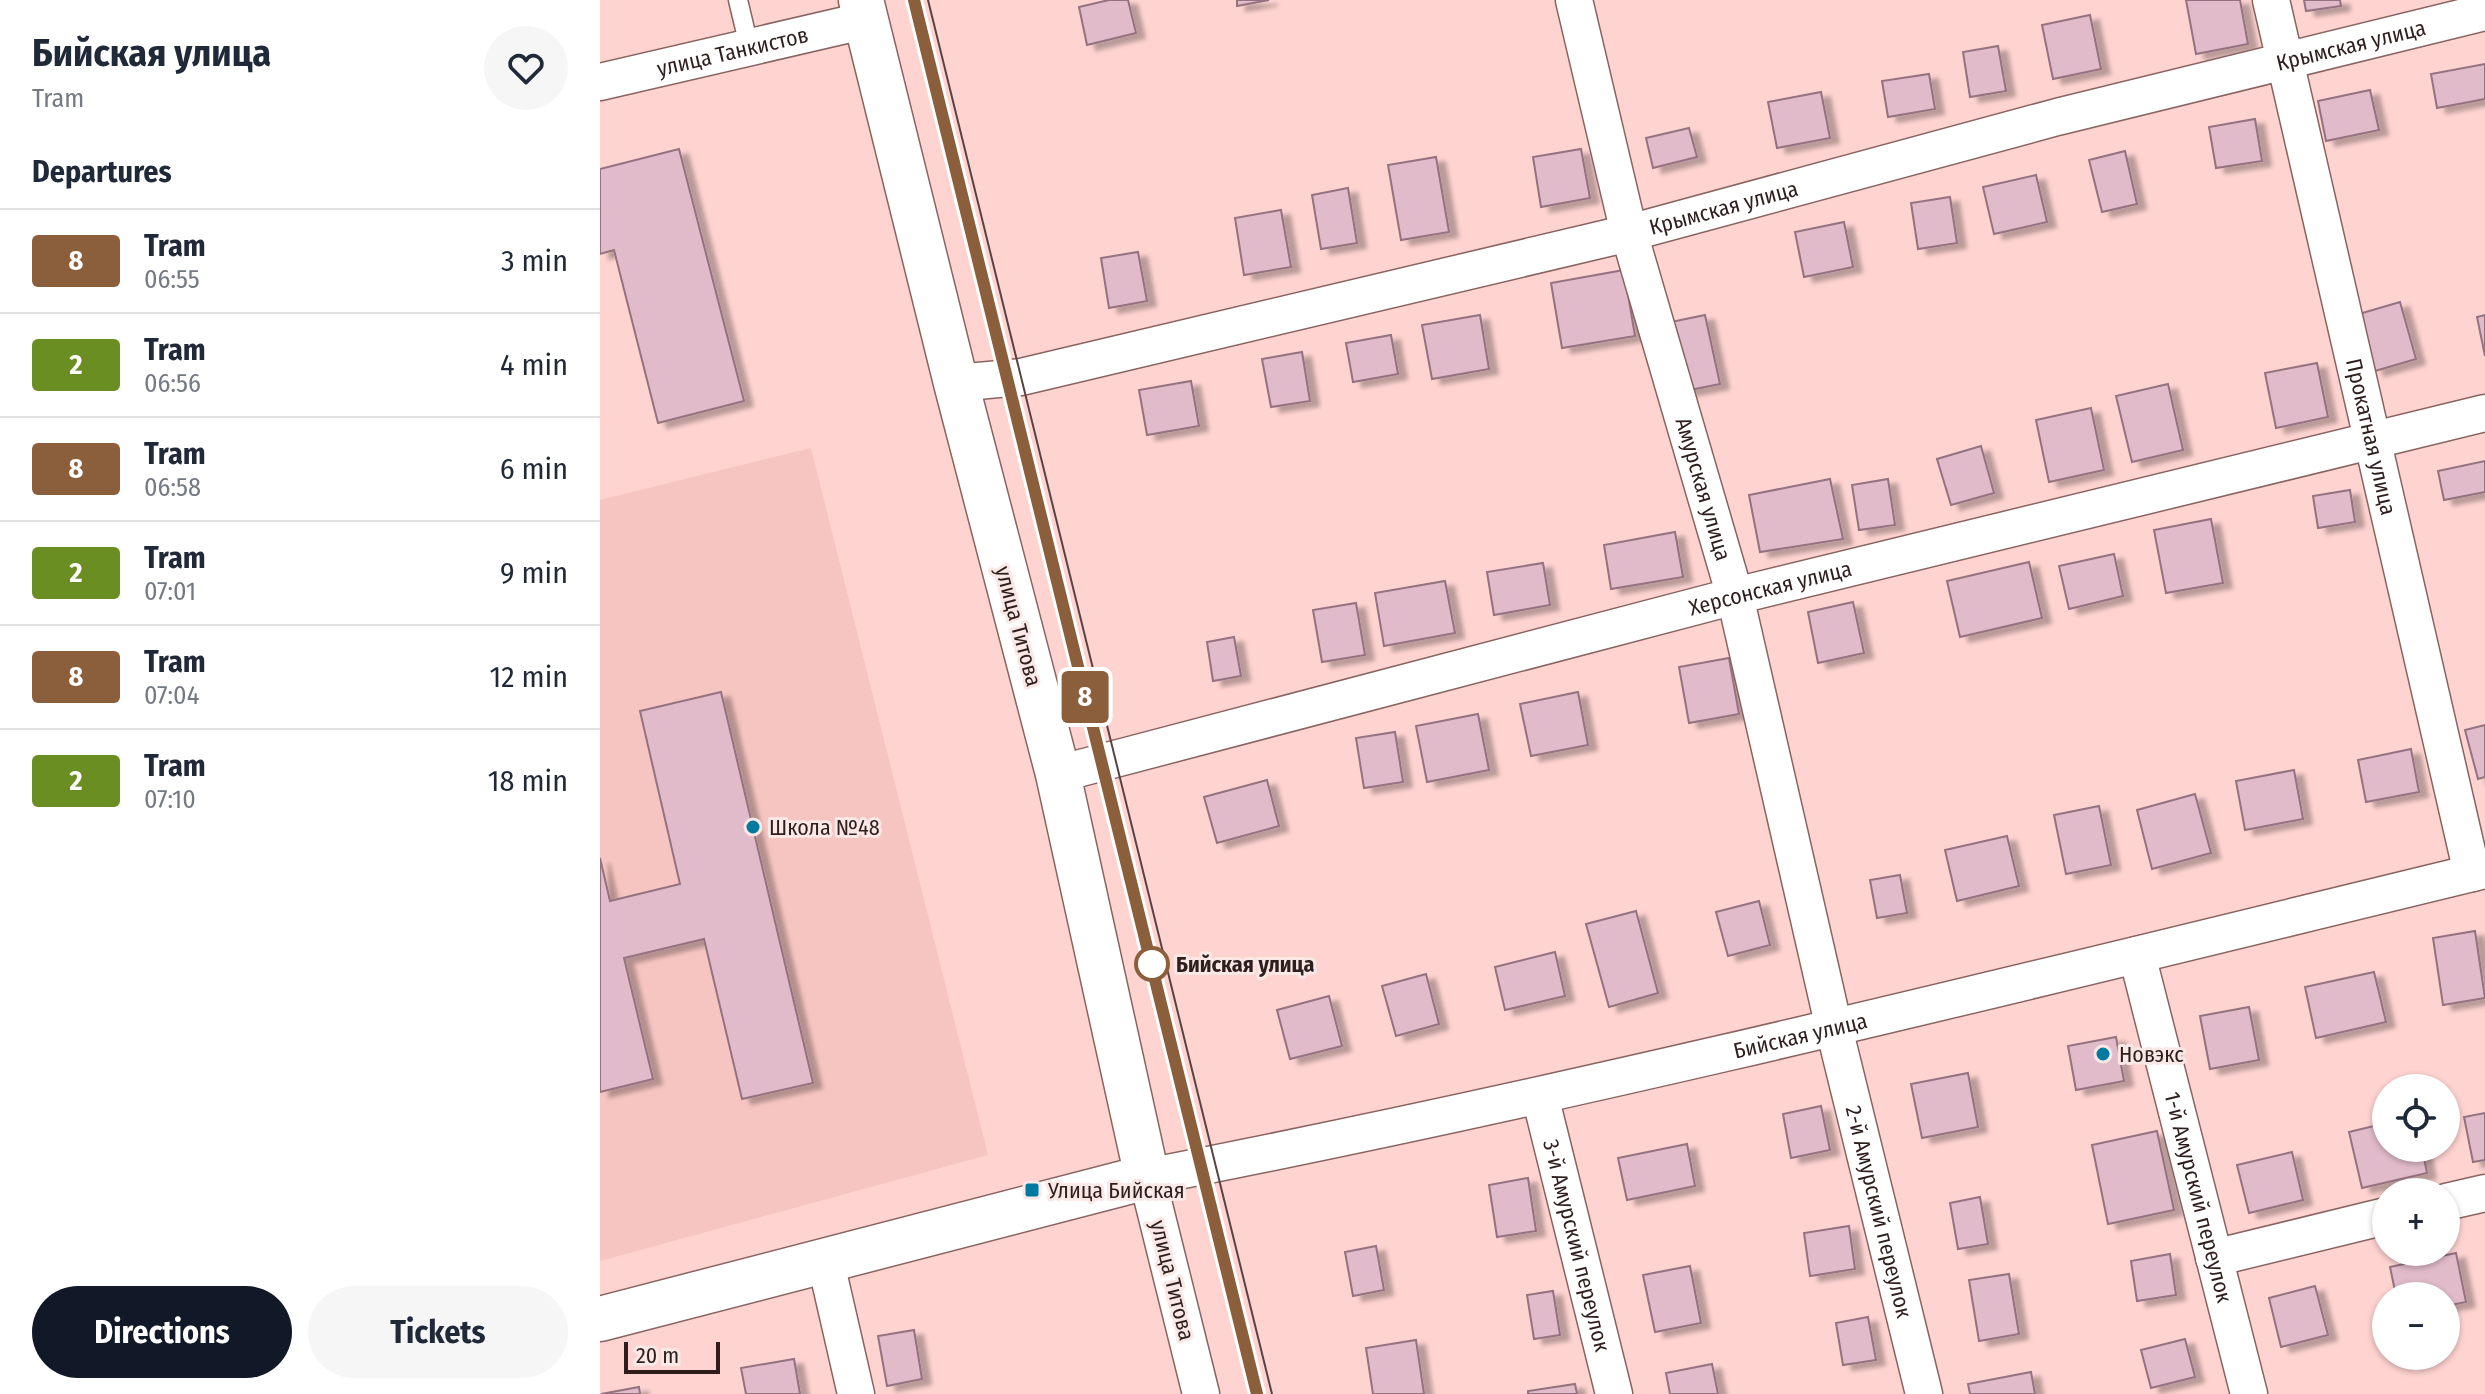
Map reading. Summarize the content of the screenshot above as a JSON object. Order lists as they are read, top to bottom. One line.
{"streets":{"street":["Крымская улица","улица Танкистов","Прокатная улица","Амурская улица","Херсонская улица","улица Титова","Бийская улица","1-й Амурский переулок","2-й Амурский переулок","3-й Амурский переулок"]},"crossings":[["Крымская улица","Прокатная улица"],["Крымская улица","Амурская улица"],["Крымская улица","улица Титова"],["улица Танкистов","улица Титова"],["Прокатная улица","Херсонская улица"],["Прокатная улица","Бийская улица"],["Амурская улица","Херсонская улица"],["Амурская улица","Бийская улица"],["Амурская улица","2-й Амурский переулок"],["Херсонская улица","улица Титова"],["улица Титова","Бийская улица"],["Бийская улица","1-й Амурский переулок"],["Бийская улица","2-й Амурский переулок"],["Бийская улица","3-й Амурский переулок"]],"places":{"other":["Школа №48","Бийская улица","Новэкс"],"transit":["Улица Бийская"]},"lines":["tram line 8"],"scale_bar":"20 m","page":{"heading":[["Бийская улица","Tram"],"Departures"],"on_map":"8","list":[{"mark":"8","name":"Tram","note":"06:55","value":"3 min"},{"mark":"2","name":"Tram","note":"06:56","value":"4 min"},{"mark":"8","name":"Tram","note":"06:58","value":"6 min"},{"mark":"2","name":"Tram","note":"07:01","value":"9 min"},{"mark":"8","name":"Tram","note":"07:04","value":"12 min"},{"mark":"2","name":"Tram","note":"07:10","value":"18 min"}],"map_buttons":["+","−"],"buttons":["Directions","Tickets"],"scale":"20 m"}}
